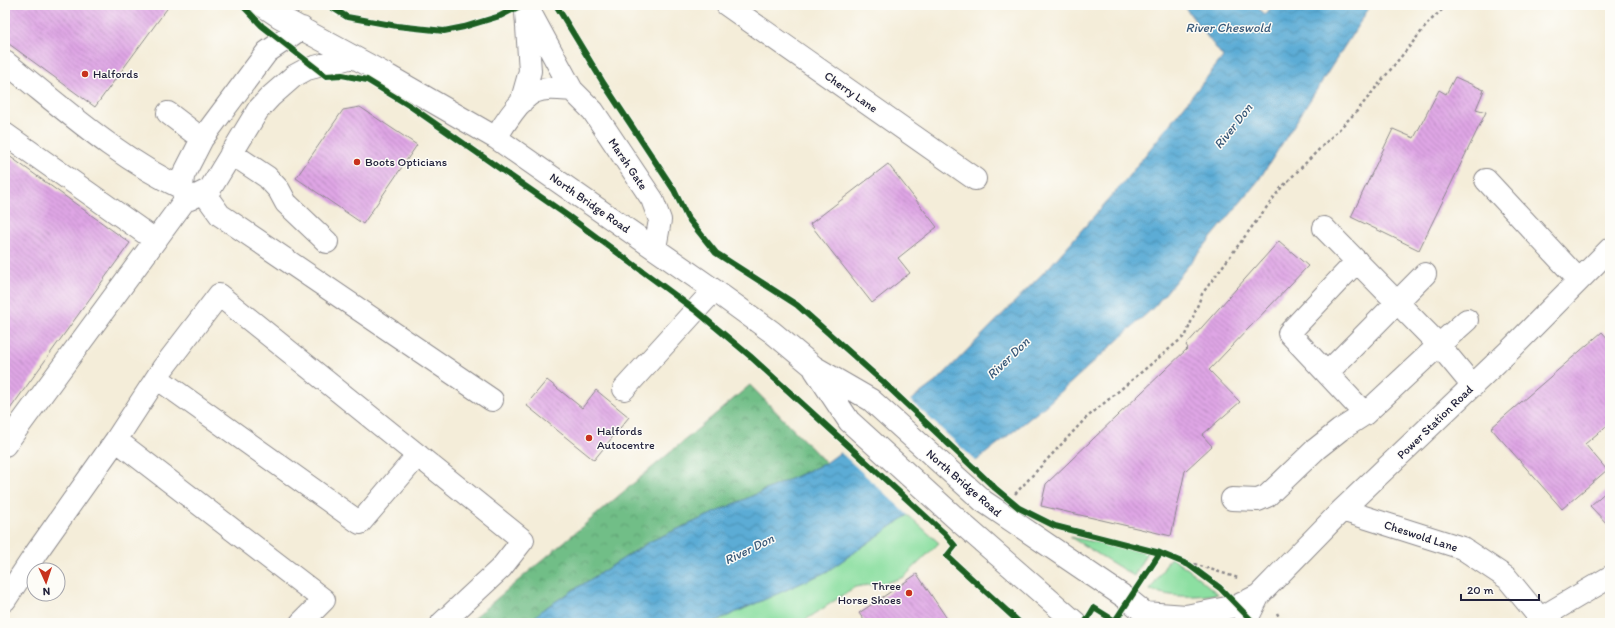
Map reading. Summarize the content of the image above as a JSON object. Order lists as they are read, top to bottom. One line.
{"streets":{"street":["Cherry Lane","Marsh Gate","North Bridge Road","Power Station Road","Cheswold Lane"]},"crossings":[["Marsh Gate","North Bridge Road"],["North Bridge Road","Power Station Road"],["Power Station Road","Cheswold Lane"]],"water":["River Cheswold","River Don"],"places":["Halfords","Boots Opticians","Halfords Autocentre","Three Horse Shoes"],"scale_bar":"20 m","north":"bottom"}
